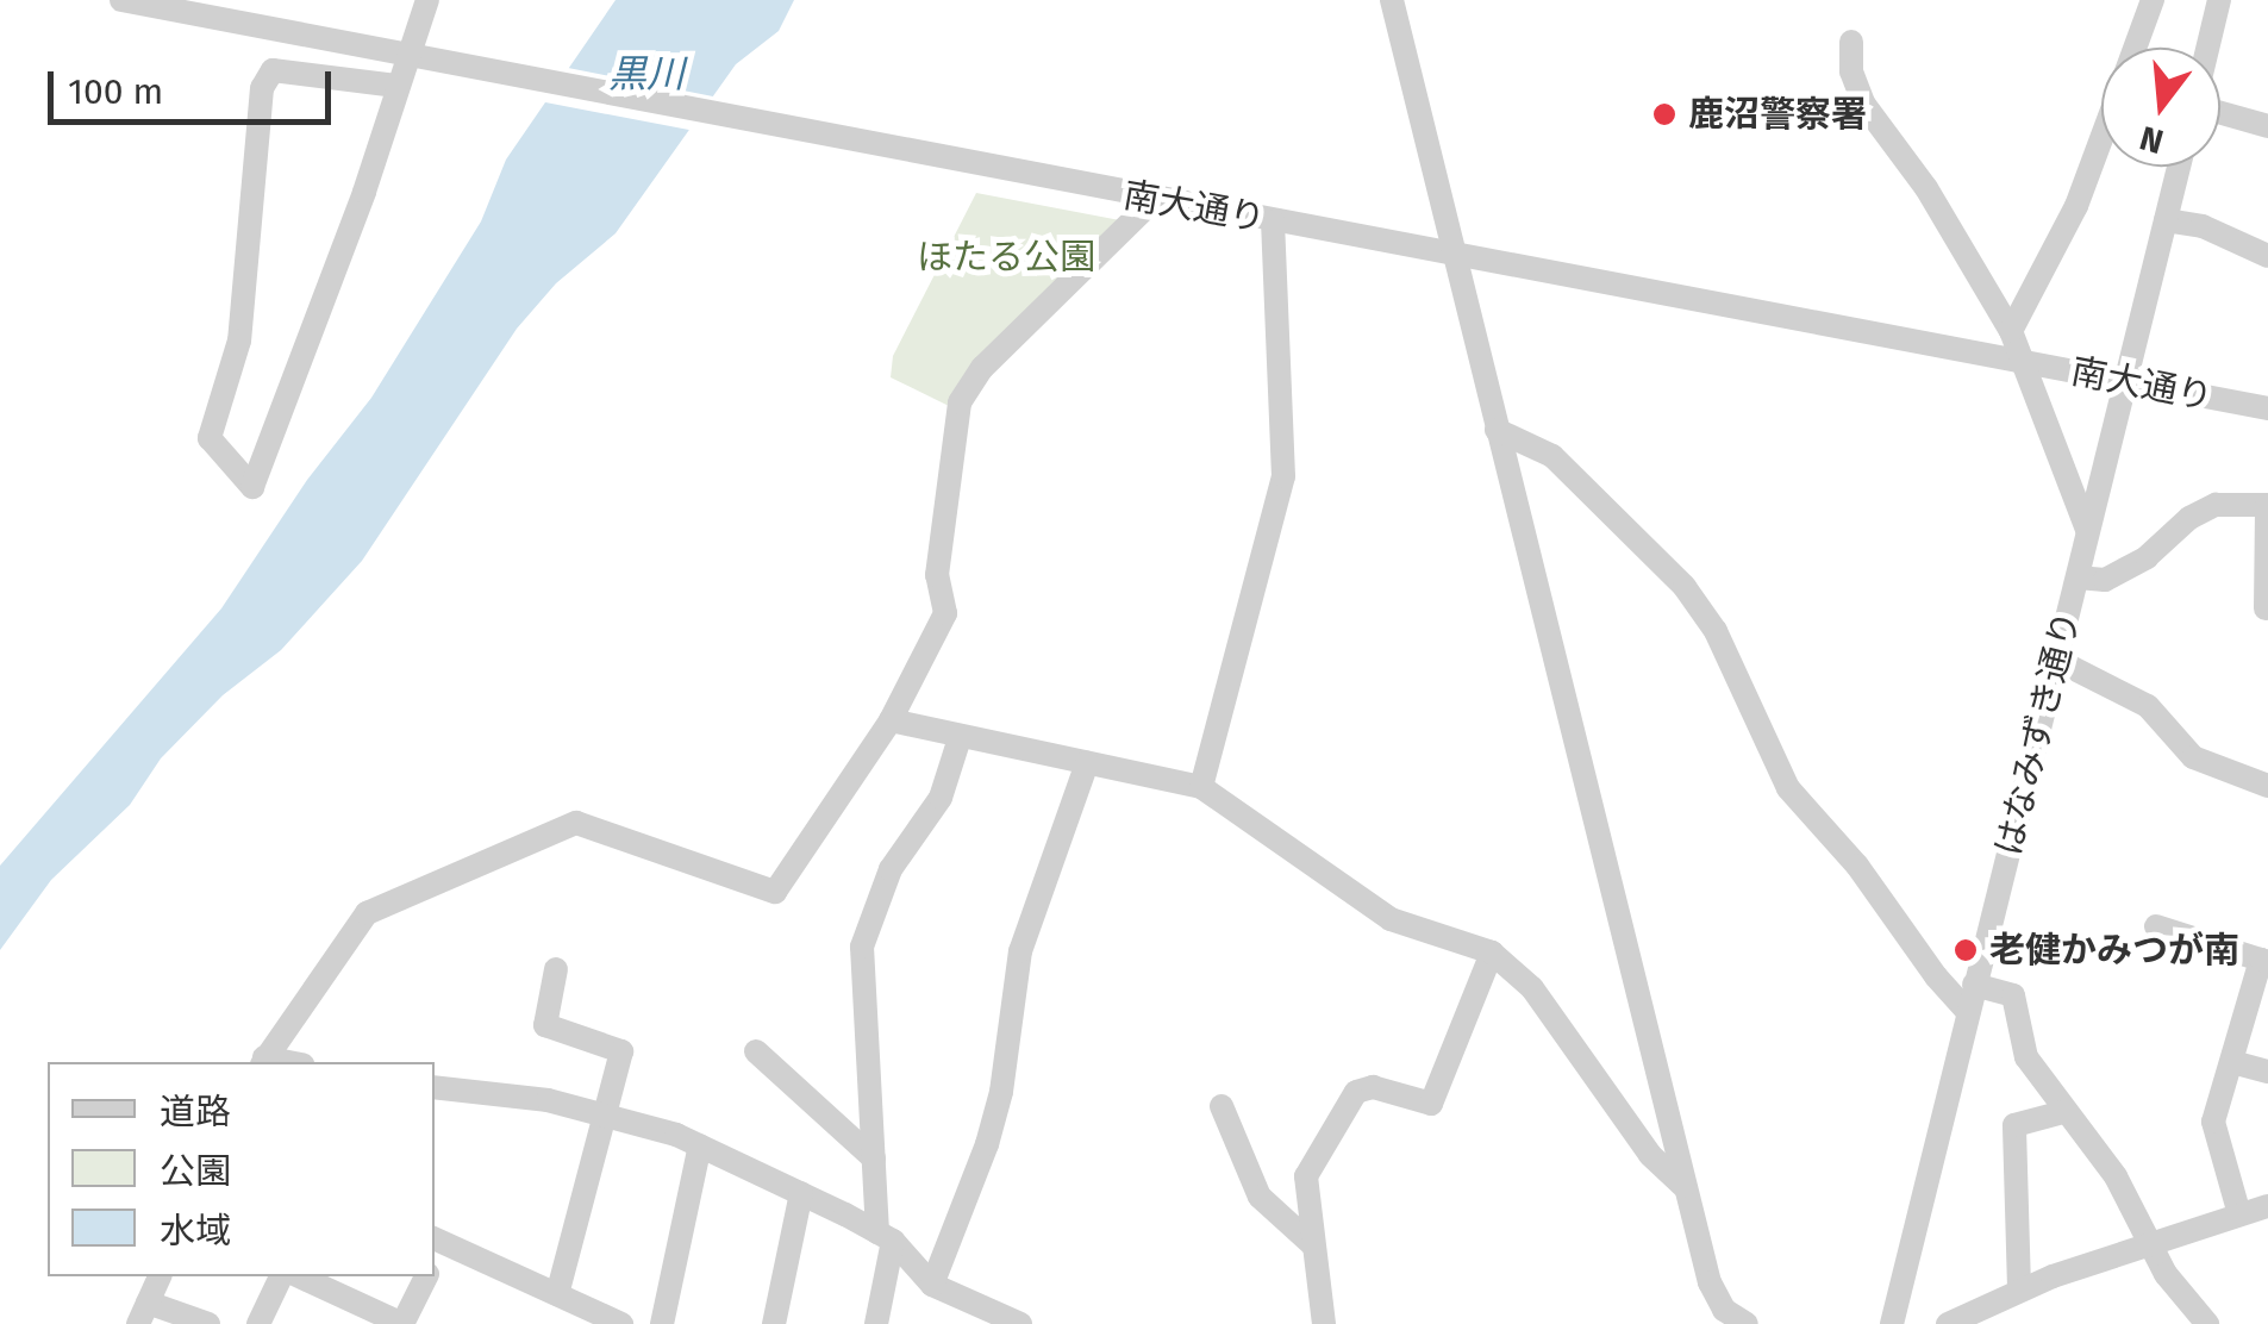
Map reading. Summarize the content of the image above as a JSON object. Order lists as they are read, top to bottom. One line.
{"streets":{"street":["南大通り","はなみずき通り"]},"crossings":[["南大通り","はなみずき通り"]],"water":["黒川"],"parks":["ほたる公園"],"places":["鹿沼警察署","老健かみつが南"],"legend":["道路","公園","水域"],"scale_bar":"100 m","north":"bottom"}
